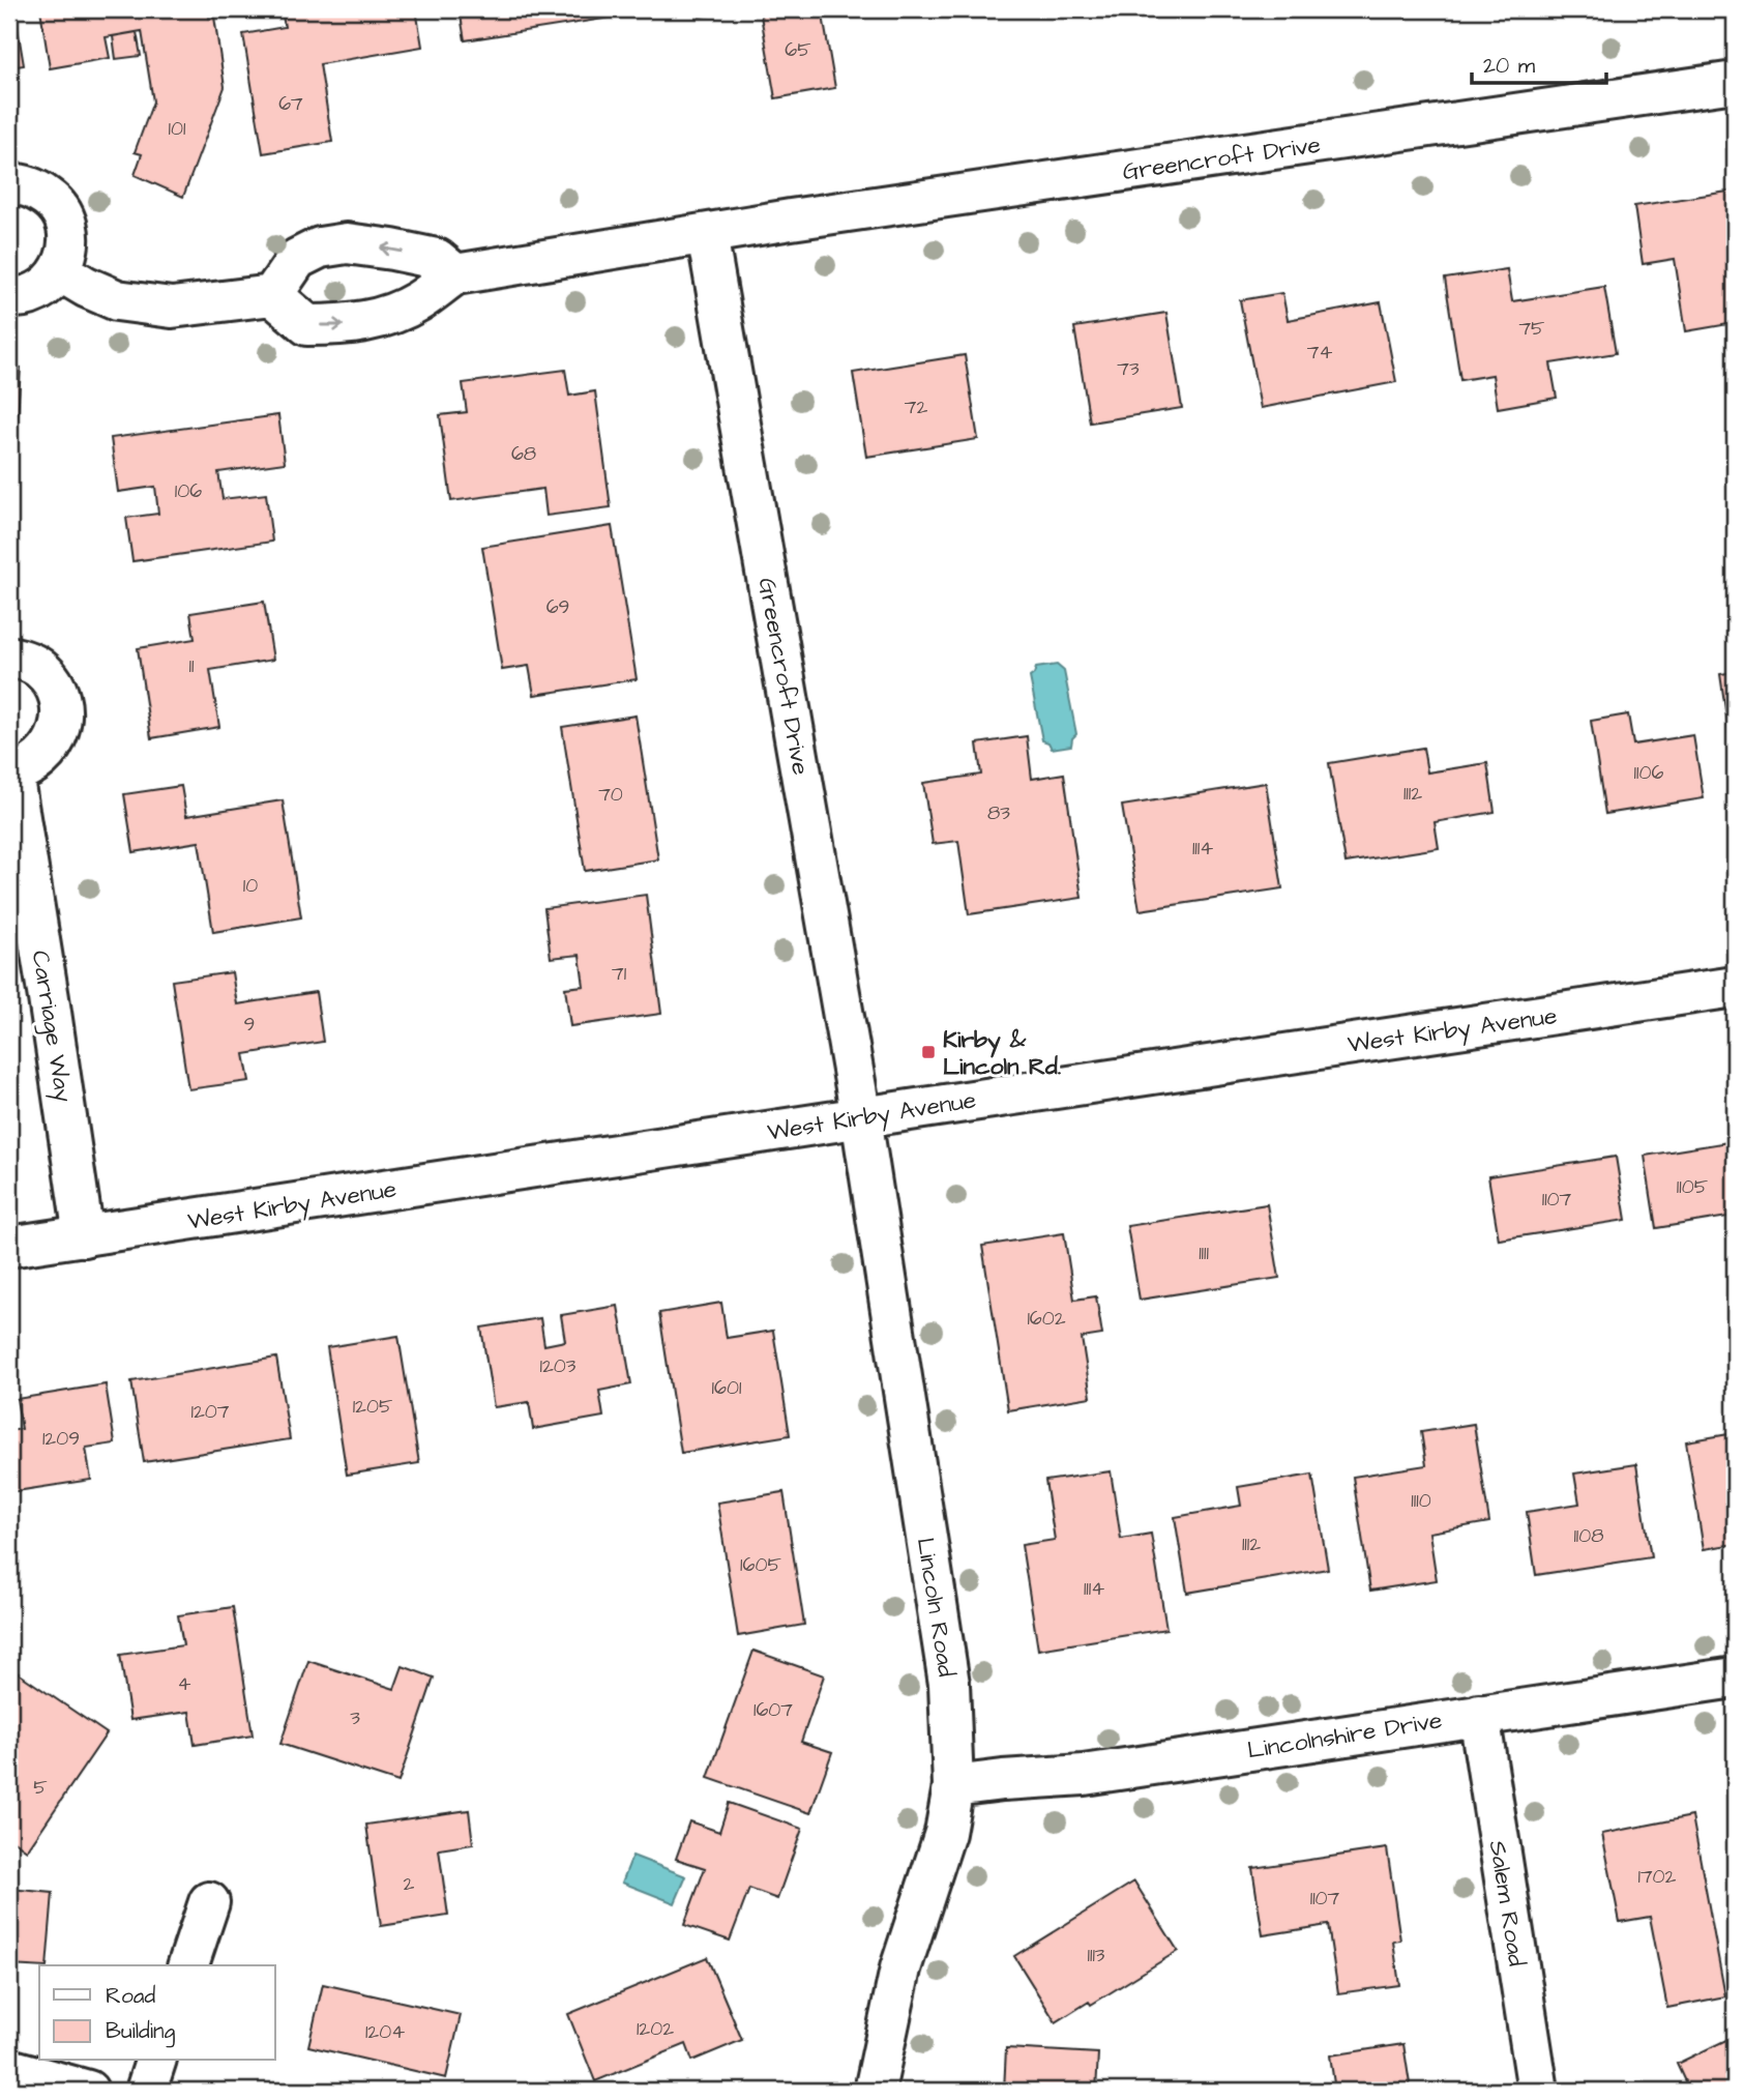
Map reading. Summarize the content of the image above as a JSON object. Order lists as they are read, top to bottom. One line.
{"streets":{"street":["Greencroft Drive","Carriage Way","West Kirby Avenue","Lincoln Road","Lincolnshire Drive","Salem Road"]},"crossings":[["Greencroft Drive","West Kirby Avenue"],["Greencroft Drive","Lincoln Road"],["Carriage Way","West Kirby Avenue"],["West Kirby Avenue","Lincoln Road"],["Lincoln Road","Lincolnshire Drive"],["Lincolnshire Drive","Salem Road"]],"places":{"transit":["Kirby & Lincoln Rd."]},"house_numbers":["65","67","101","75","74","73","72","68","106","69","11","1106","1112","70","83","1114","10","71","9","1105","1107","1111","1602","1203","1601","1205","1207","1209","1110","1108","1112","1605","1114","4","1607","3","5","1702","2","1107","1113","1202","1204"],"legend":["Road","Building"],"scale_bar":"20 m"}
